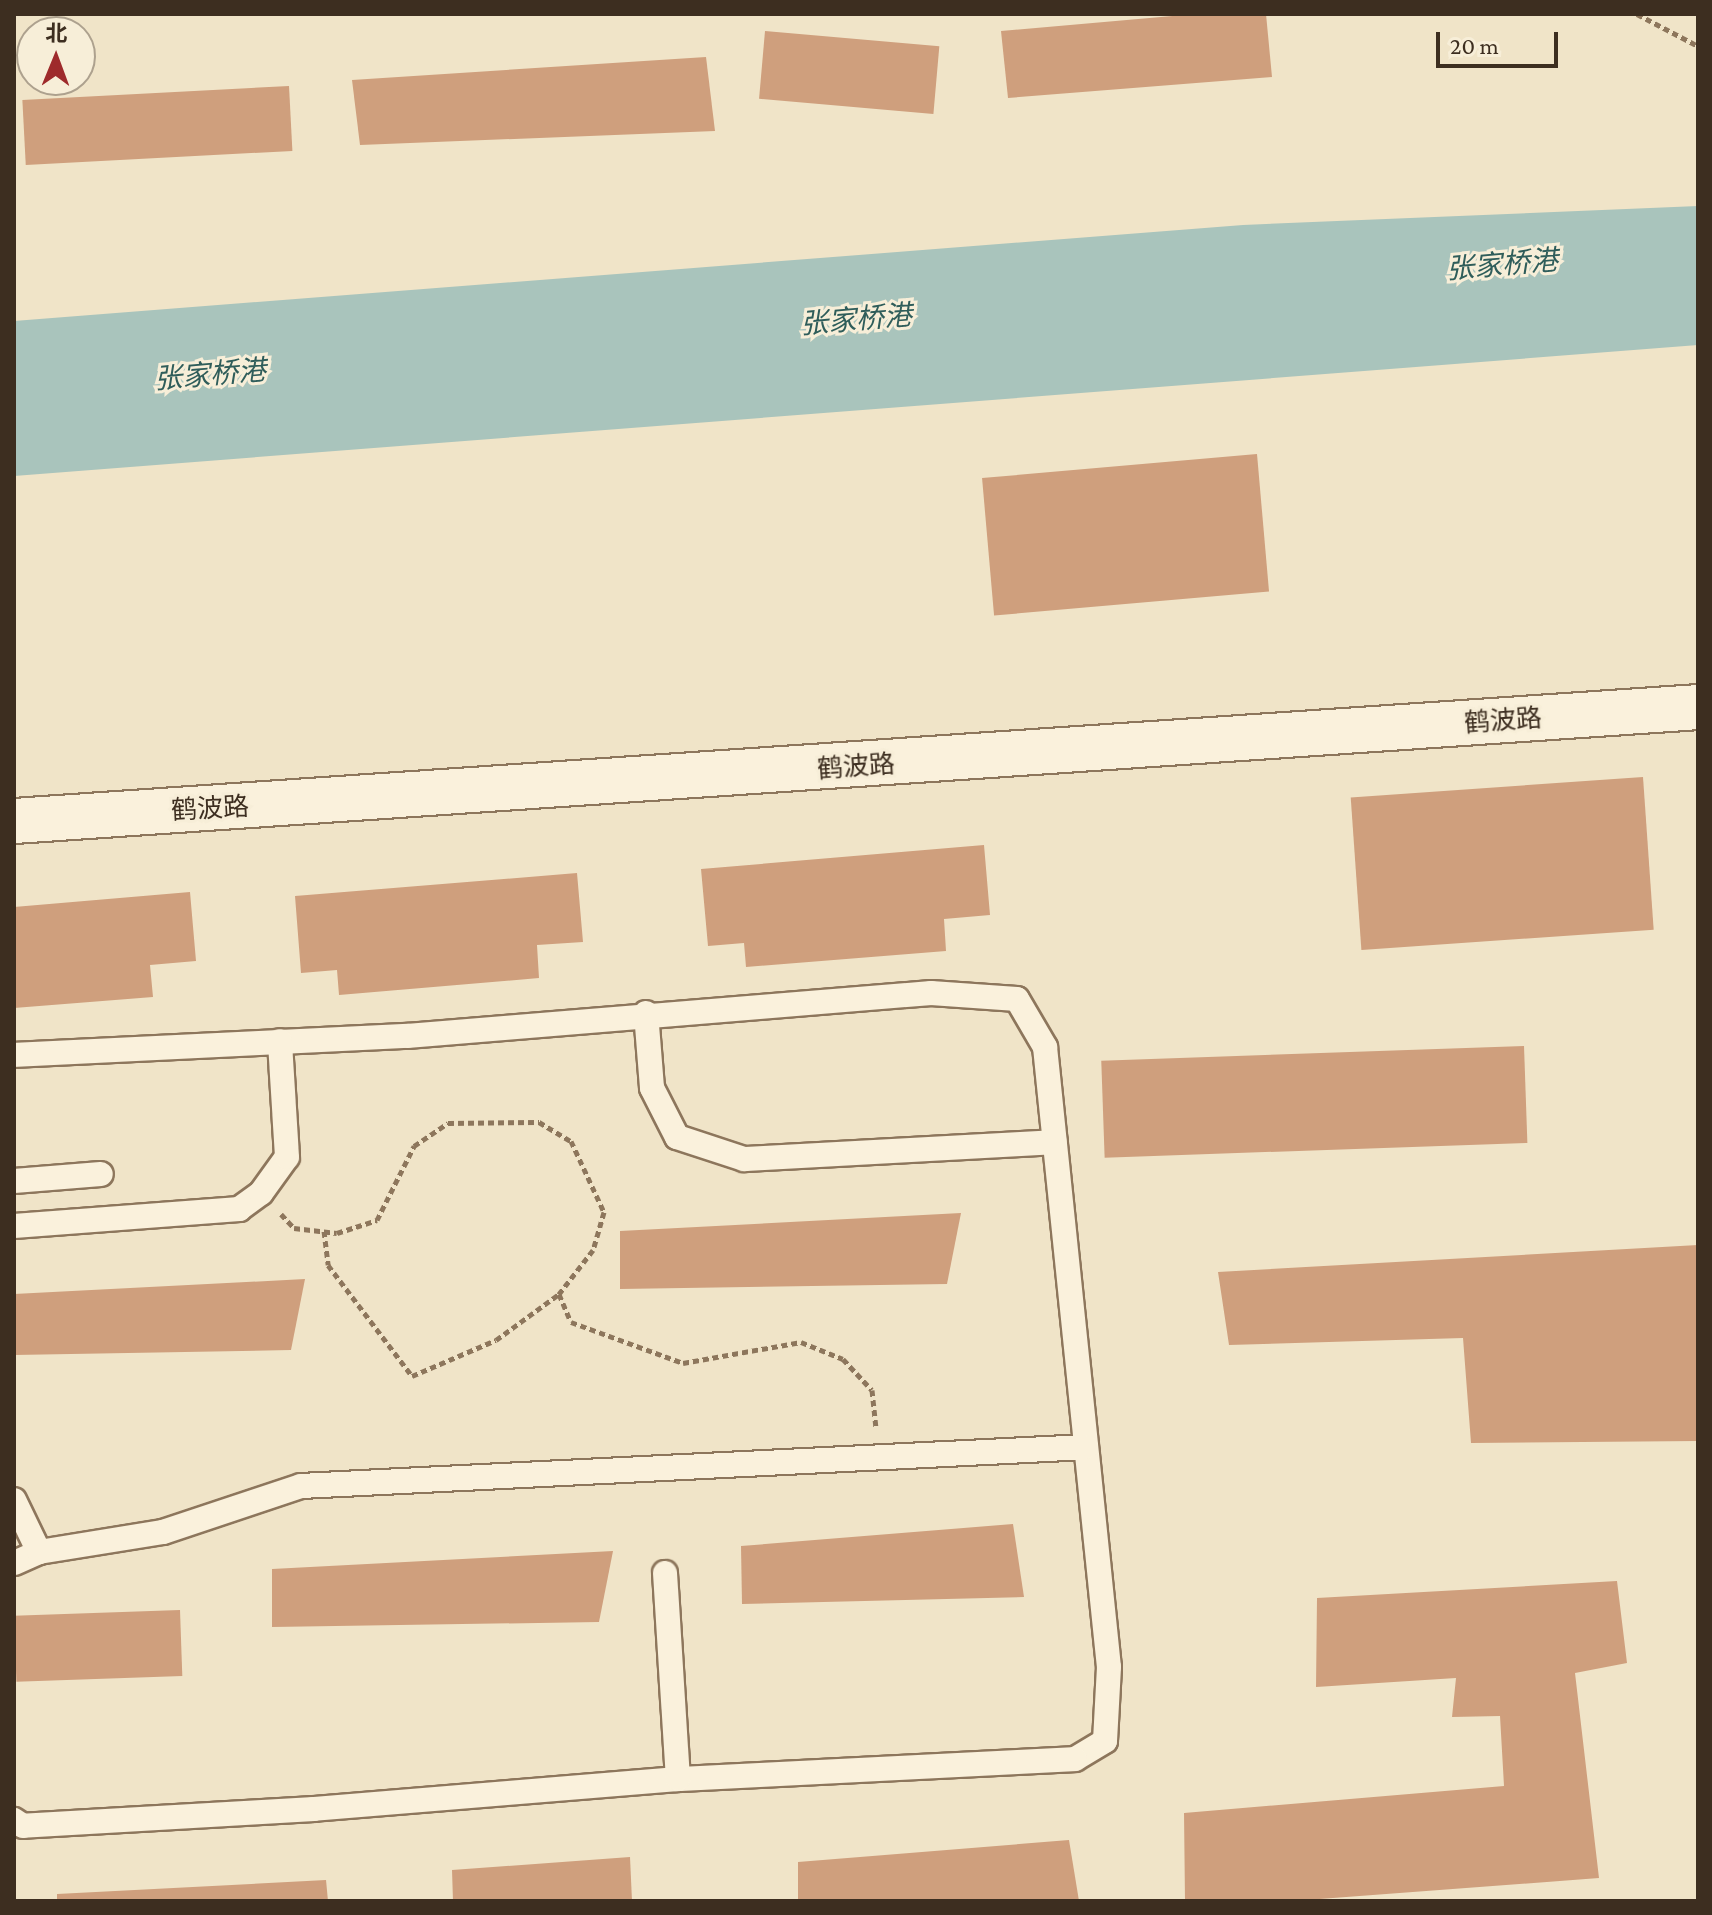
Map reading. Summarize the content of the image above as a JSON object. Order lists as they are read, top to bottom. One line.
{"streets":{"street":["鹤波路"]},"water":["张家桥港"],"scale_bar":"20 m","north":"top"}
